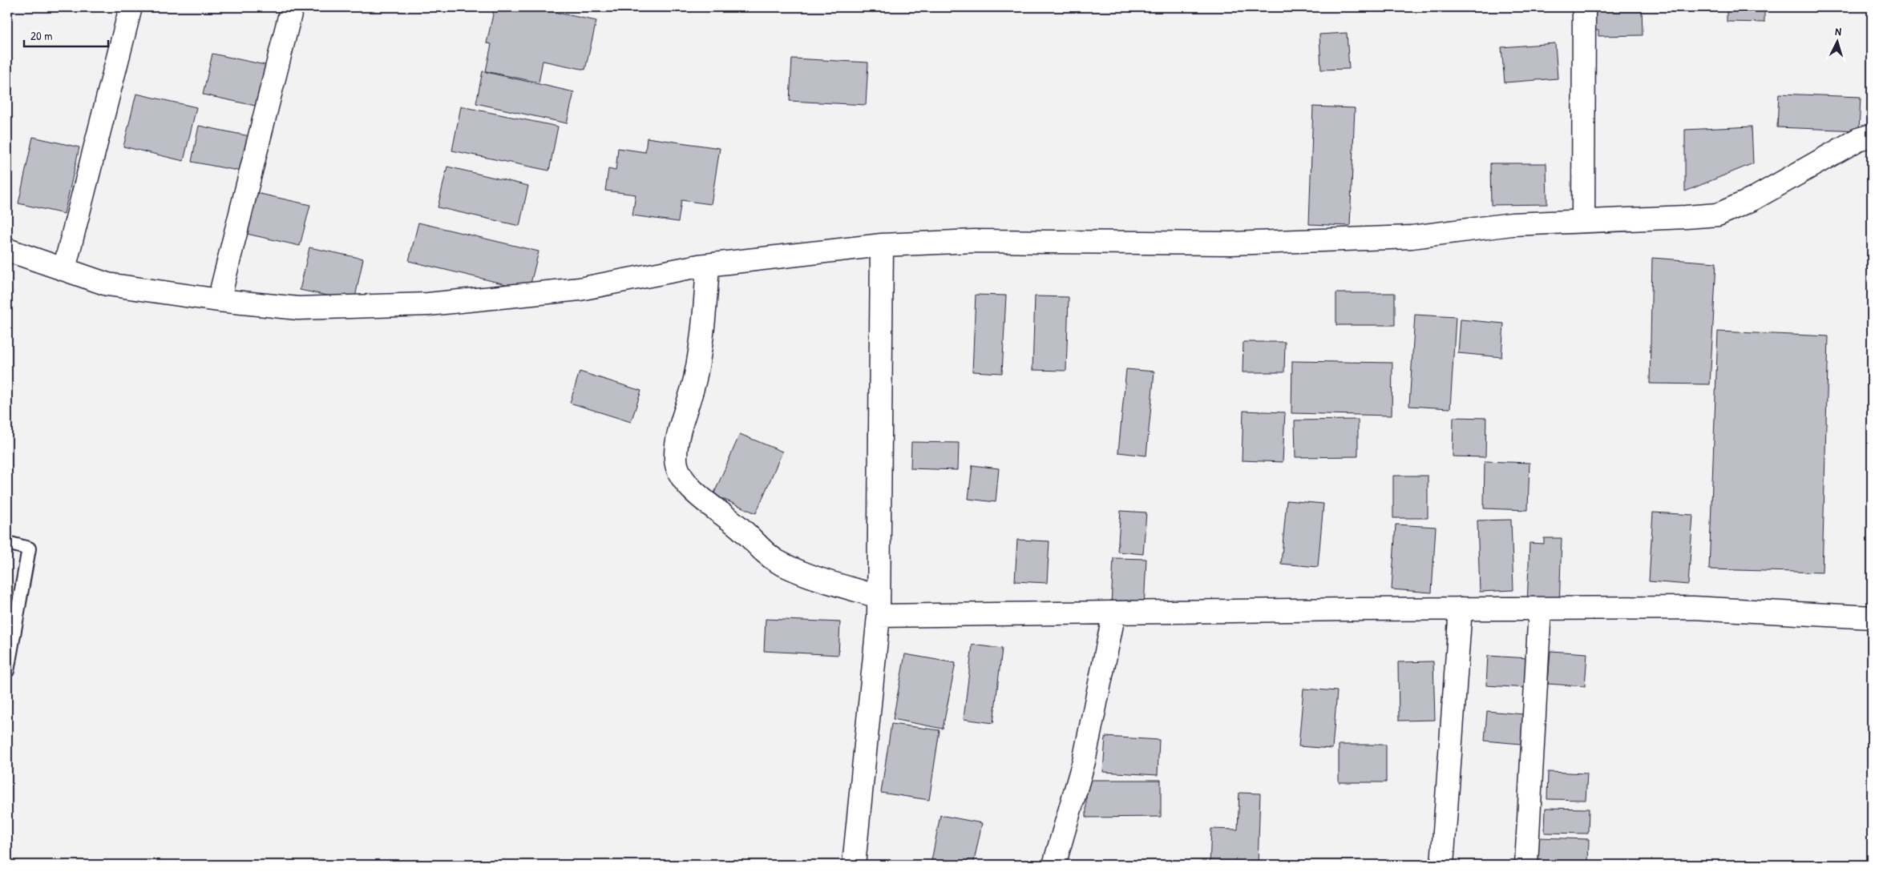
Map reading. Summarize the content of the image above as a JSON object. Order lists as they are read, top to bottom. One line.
{"scale_bar":"20 m","north":"top"}
